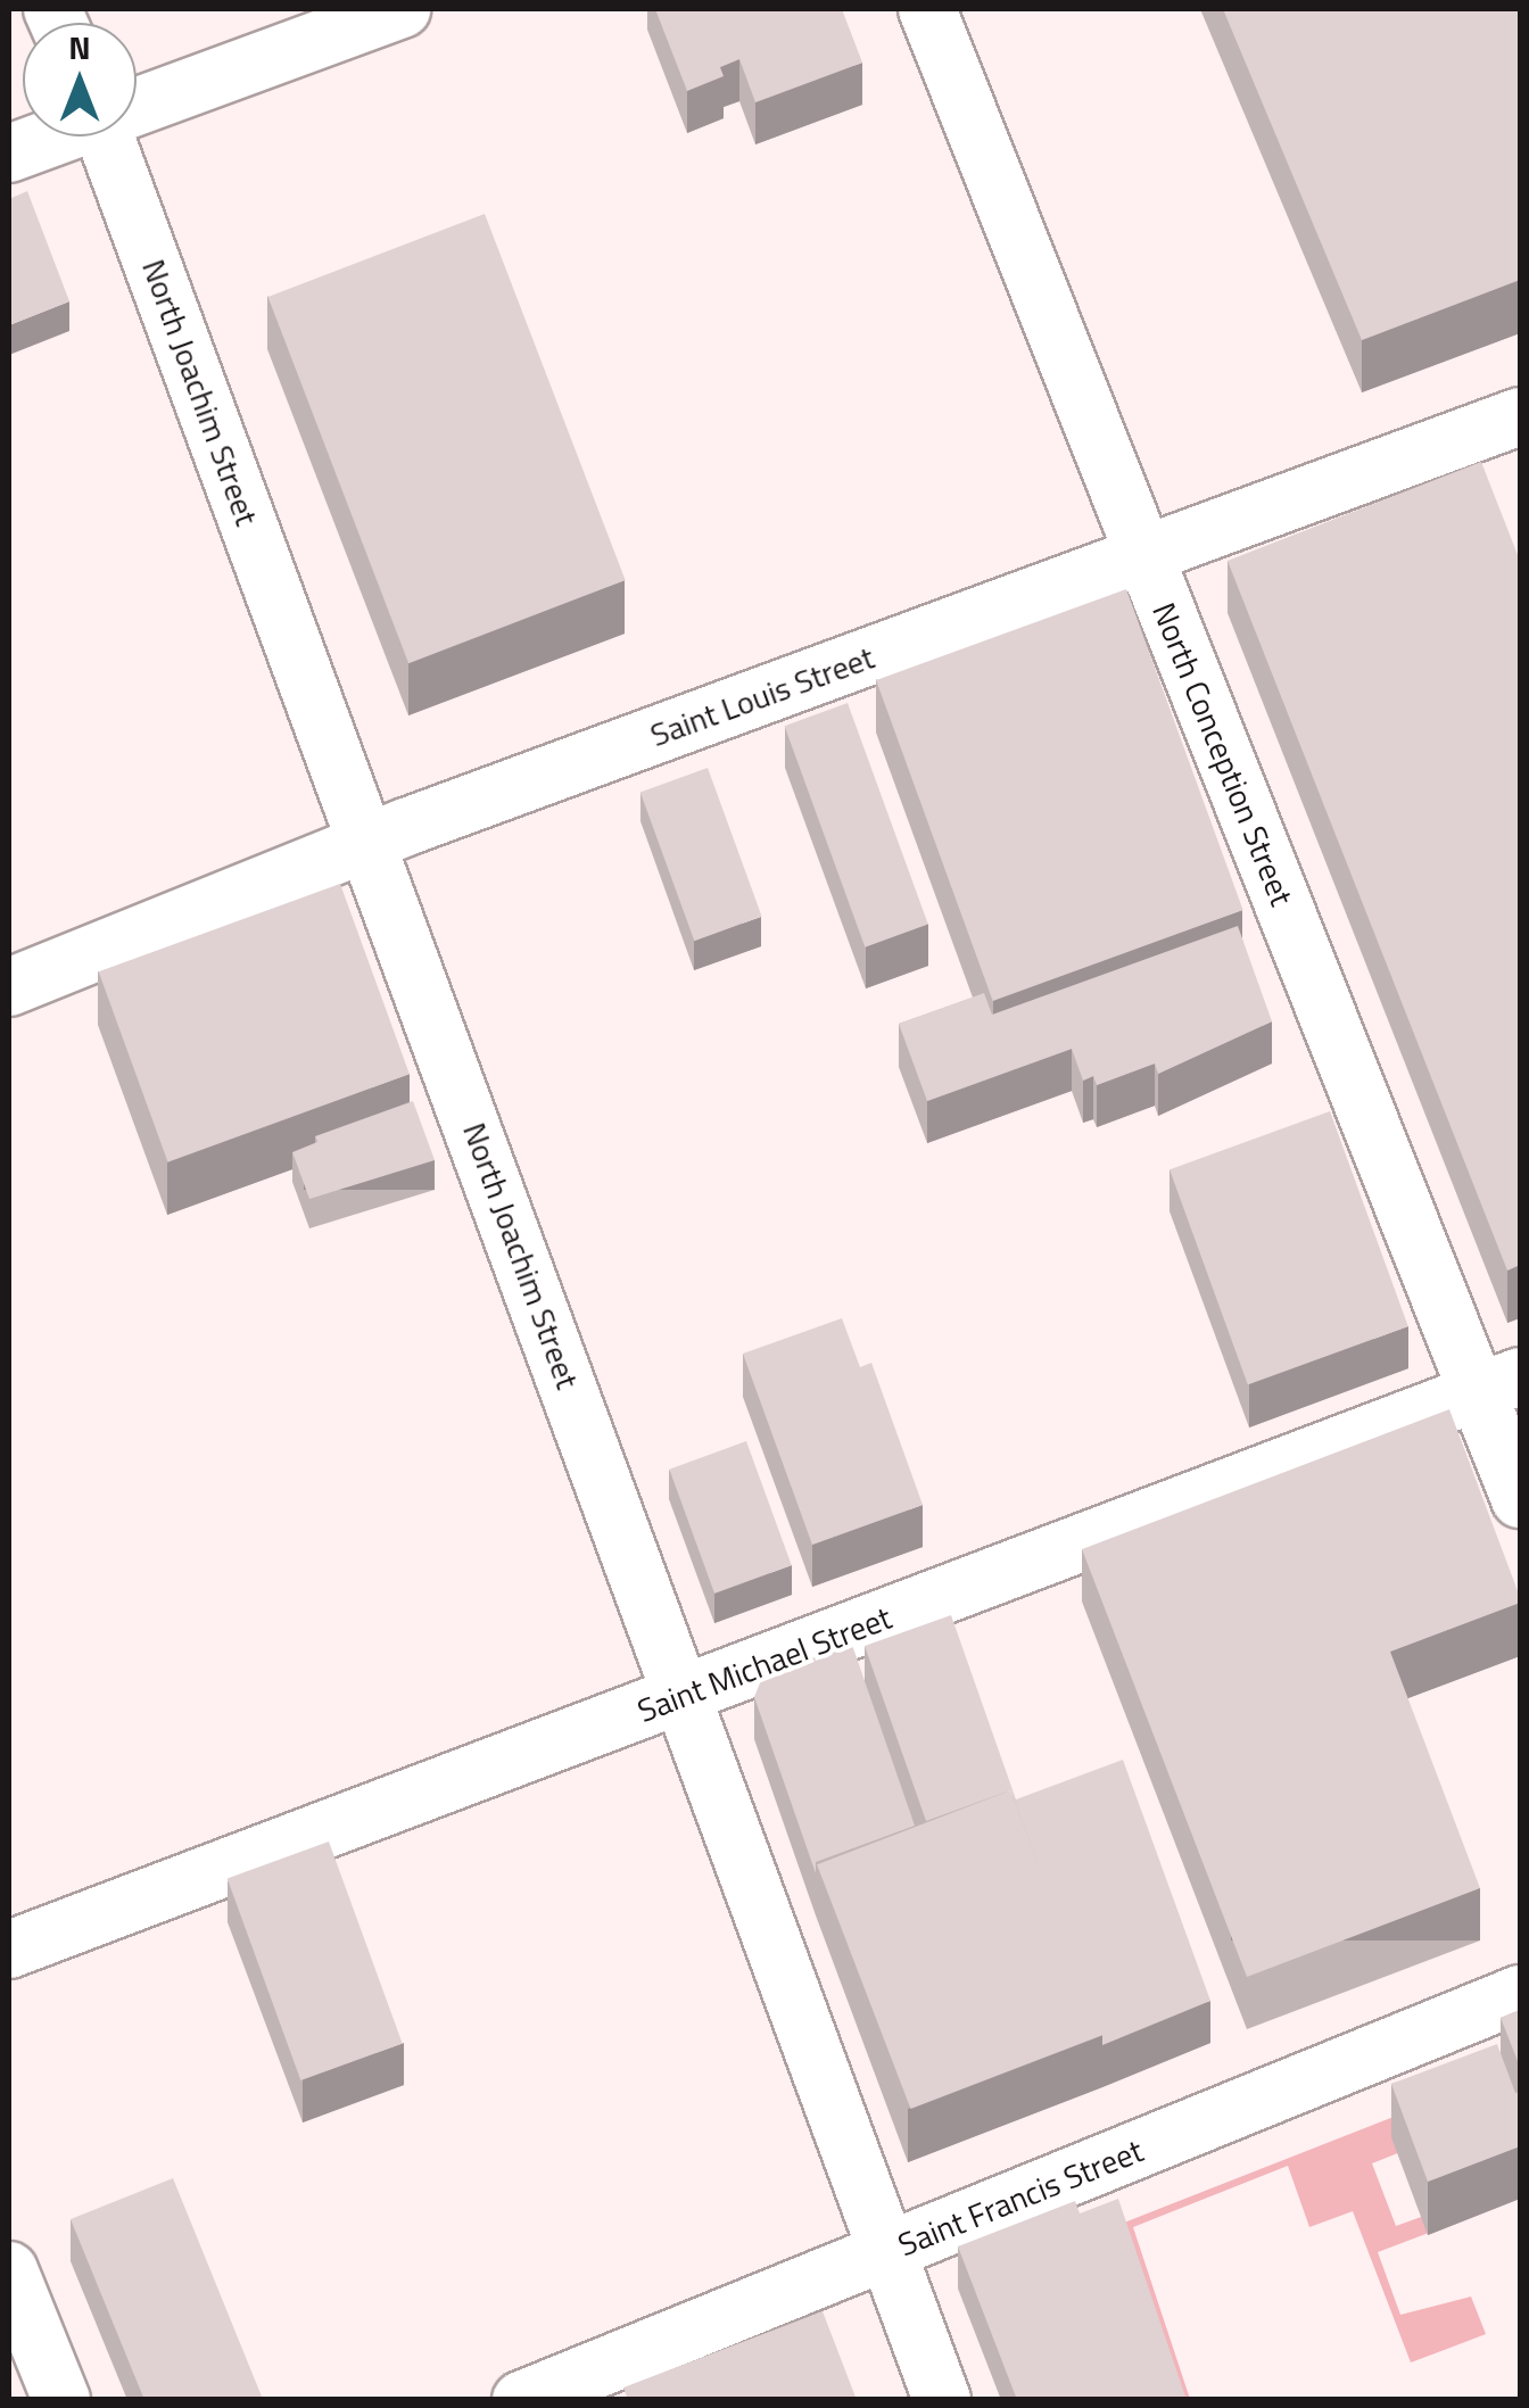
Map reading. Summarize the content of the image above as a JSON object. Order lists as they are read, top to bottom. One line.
{"streets":{"street":["North Joachim Street","Saint Louis Street","North Conception Street","Saint Michael Street","Saint Francis Street"]},"crossings":[["North Joachim Street","Saint Louis Street"],["North Joachim Street","Saint Michael Street"],["North Joachim Street","Saint Francis Street"],["Saint Louis Street","North Conception Street"],["North Conception Street","Saint Michael Street"]],"north":"top"}
